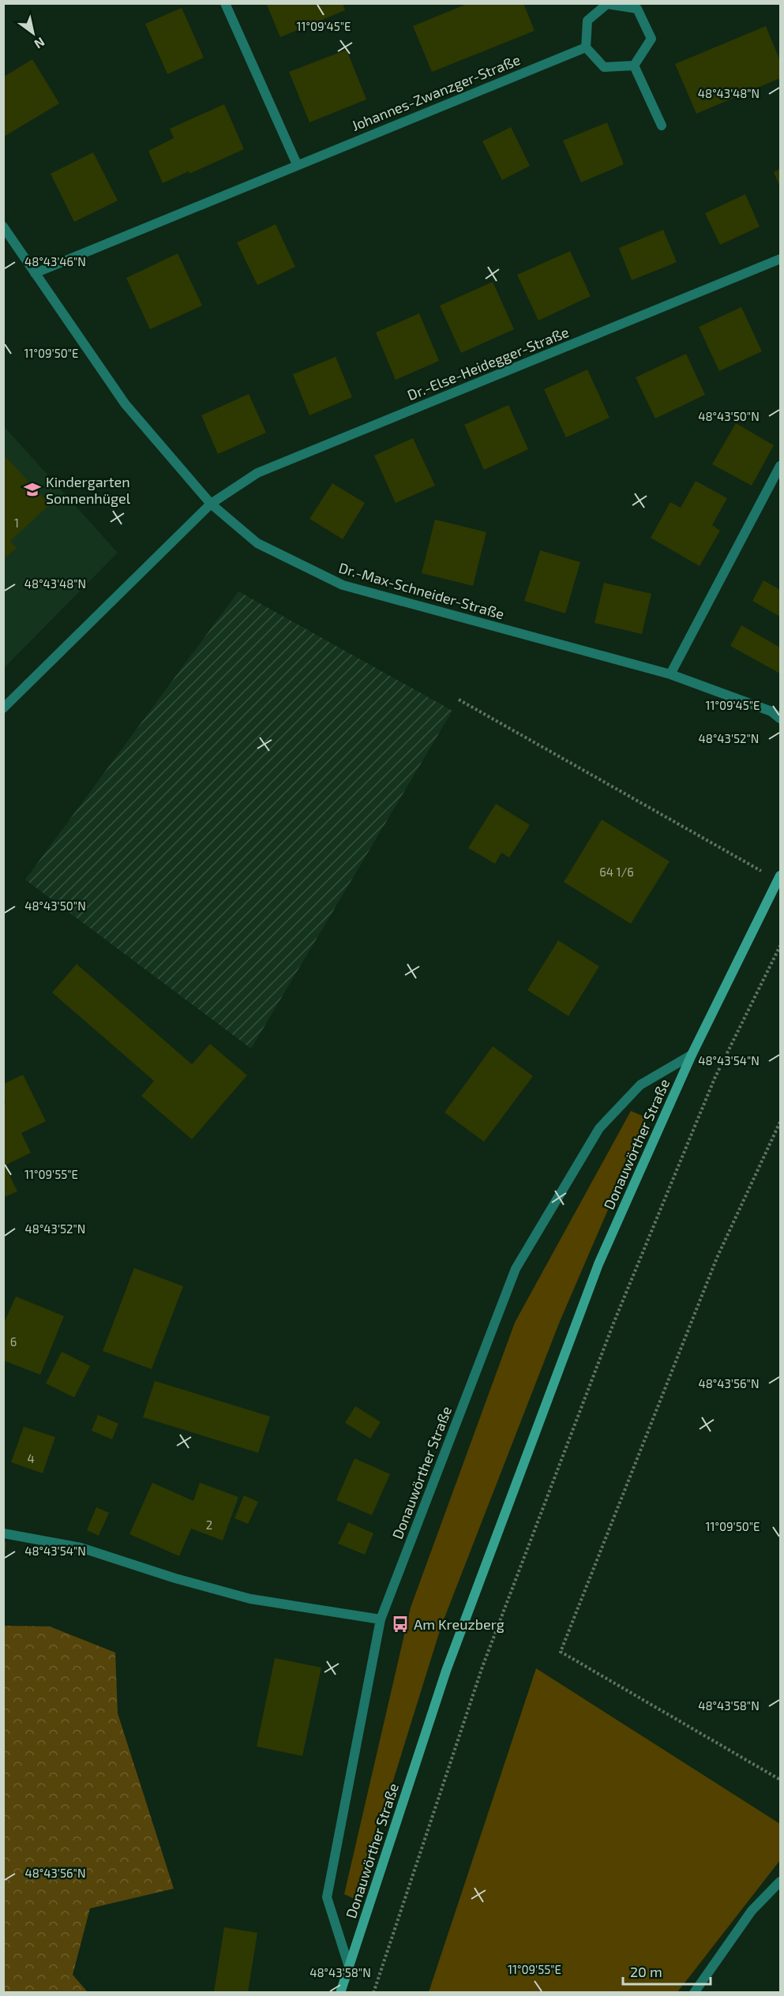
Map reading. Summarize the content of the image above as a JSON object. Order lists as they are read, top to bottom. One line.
{"streets":{"main road":["Donauwörther Straße"],"street":["Johannes-Zwanzger-Straße","Dr.-Else-Heidegger-Straße","Dr.-Max-Schneider-Straße"]},"crossings":[["Johannes-Zwanzger-Straße","Dr.-Max-Schneider-Straße"],["Dr.-Else-Heidegger-Straße","Dr.-Max-Schneider-Straße"]],"places":{"school or university":["Kindergarten Sonnenhügel"],"bus stop":["Am Kreuzberg"]},"house_numbers":["1","64 1/6","6","4","2"],"scale_bar":"20 m","north":"bottom right","coordinates":["11°09'45\"E","48°43'48\"N","48°43'46\"N","11°09'50\"E","48°43'50\"N","48°43'52\"N","48°43'54\"N","11°09'55\"E","48°43'56\"N","48°43'58\"N"]}
